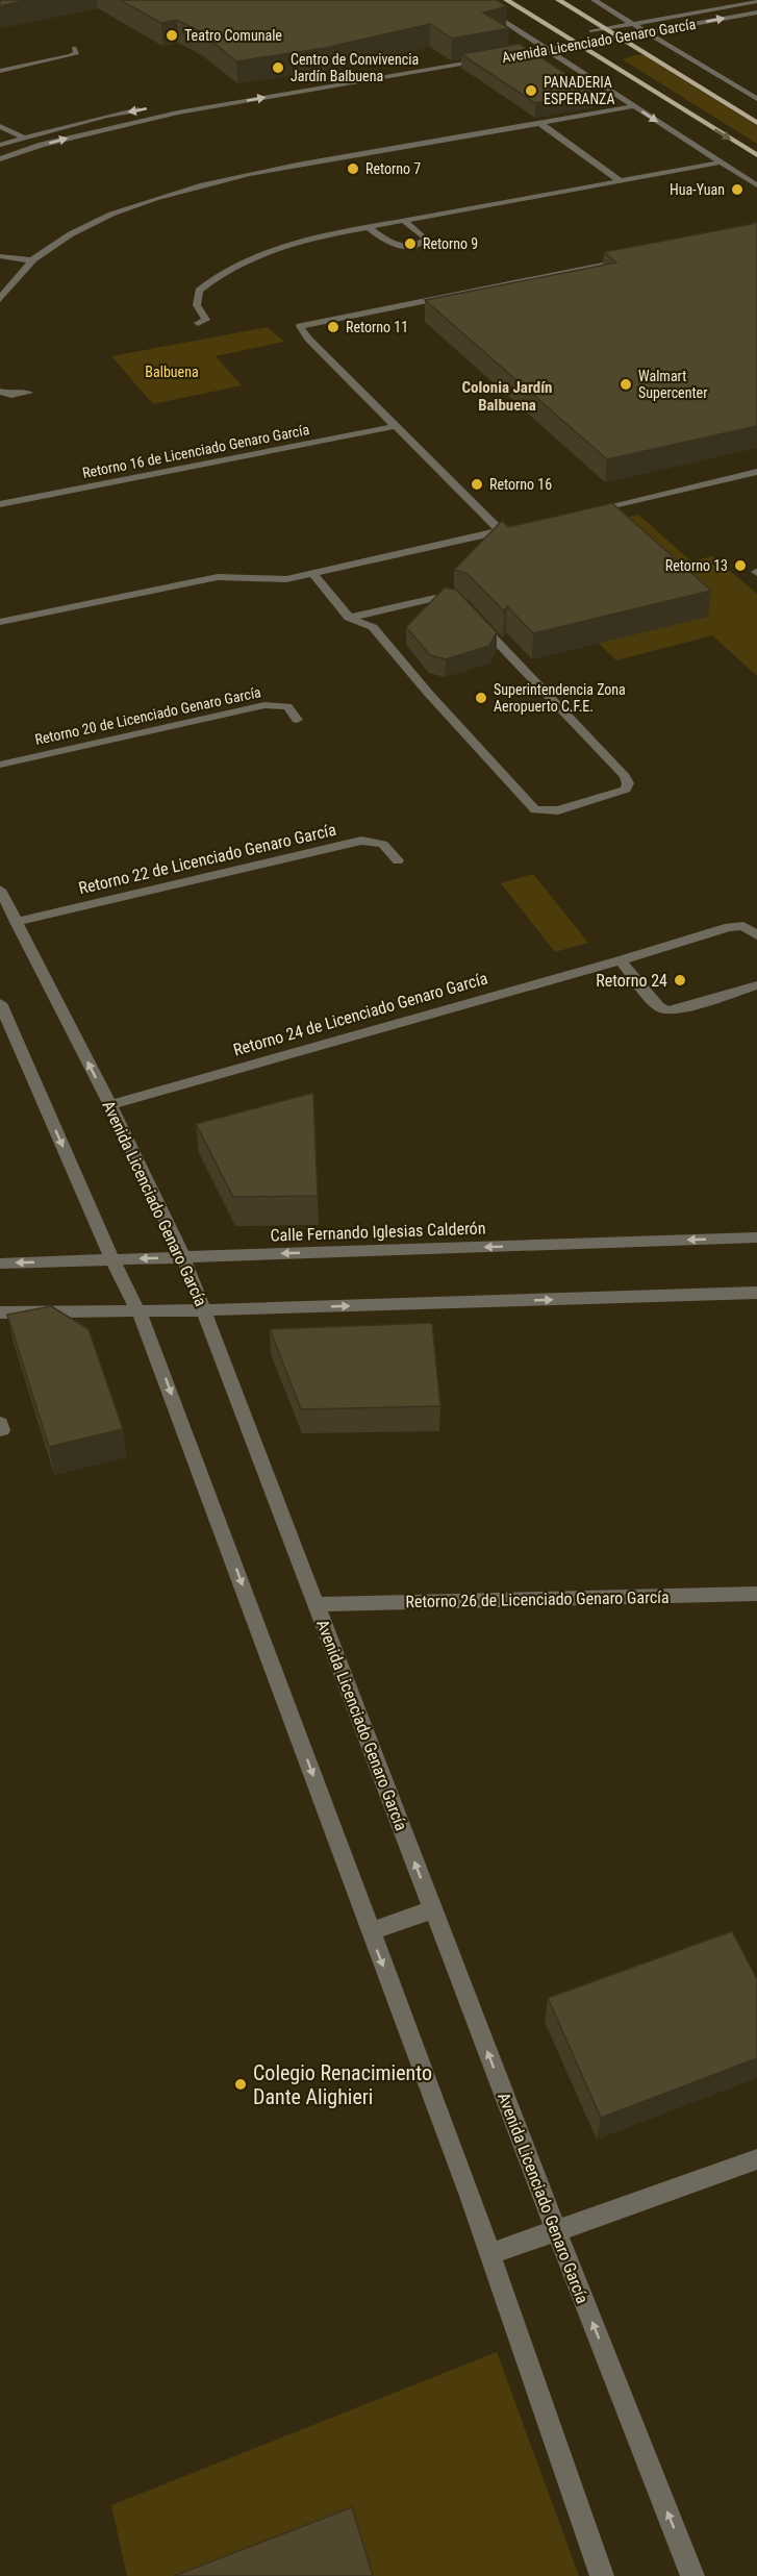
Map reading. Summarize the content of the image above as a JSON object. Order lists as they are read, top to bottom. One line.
{"streets":{"street":["Avenida Licenciado Genaro García","Retorno 16 de Licenciado Genaro García","Retorno 20 de Licenciado Genaro García","Retorno 22 de Licenciado Genaro García","Retorno 24 de Licenciado Genaro García","Calle Fernando Iglesias Calderón","Retorno 26 de Licenciado Genaro García"]},"crossings":[["Avenida Licenciado Genaro García","Retorno 22 de Licenciado Genaro García"],["Avenida Licenciado Genaro García","Retorno 24 de Licenciado Genaro García"],["Avenida Licenciado Genaro García","Calle Fernando Iglesias Calderón"],["Avenida Licenciado Genaro García","Retorno 26 de Licenciado Genaro García"]],"districts":["Colonia Jardín Balbuena"],"parks":["Balbuena"],"places":["Teatro Comunale","Centro de Convivencia Jardín Balbuena","PANADERIA ESPERANZA","Retorno 7","Hua-Yuan","Retorno 9","Retorno 11","Walmart Supercenter","Retorno 16","Retorno 13","Superintendencia Zona Aeropuerto C.F.E.","Retorno 24","Colegio Renacimiento Dante Alighieri"]}
